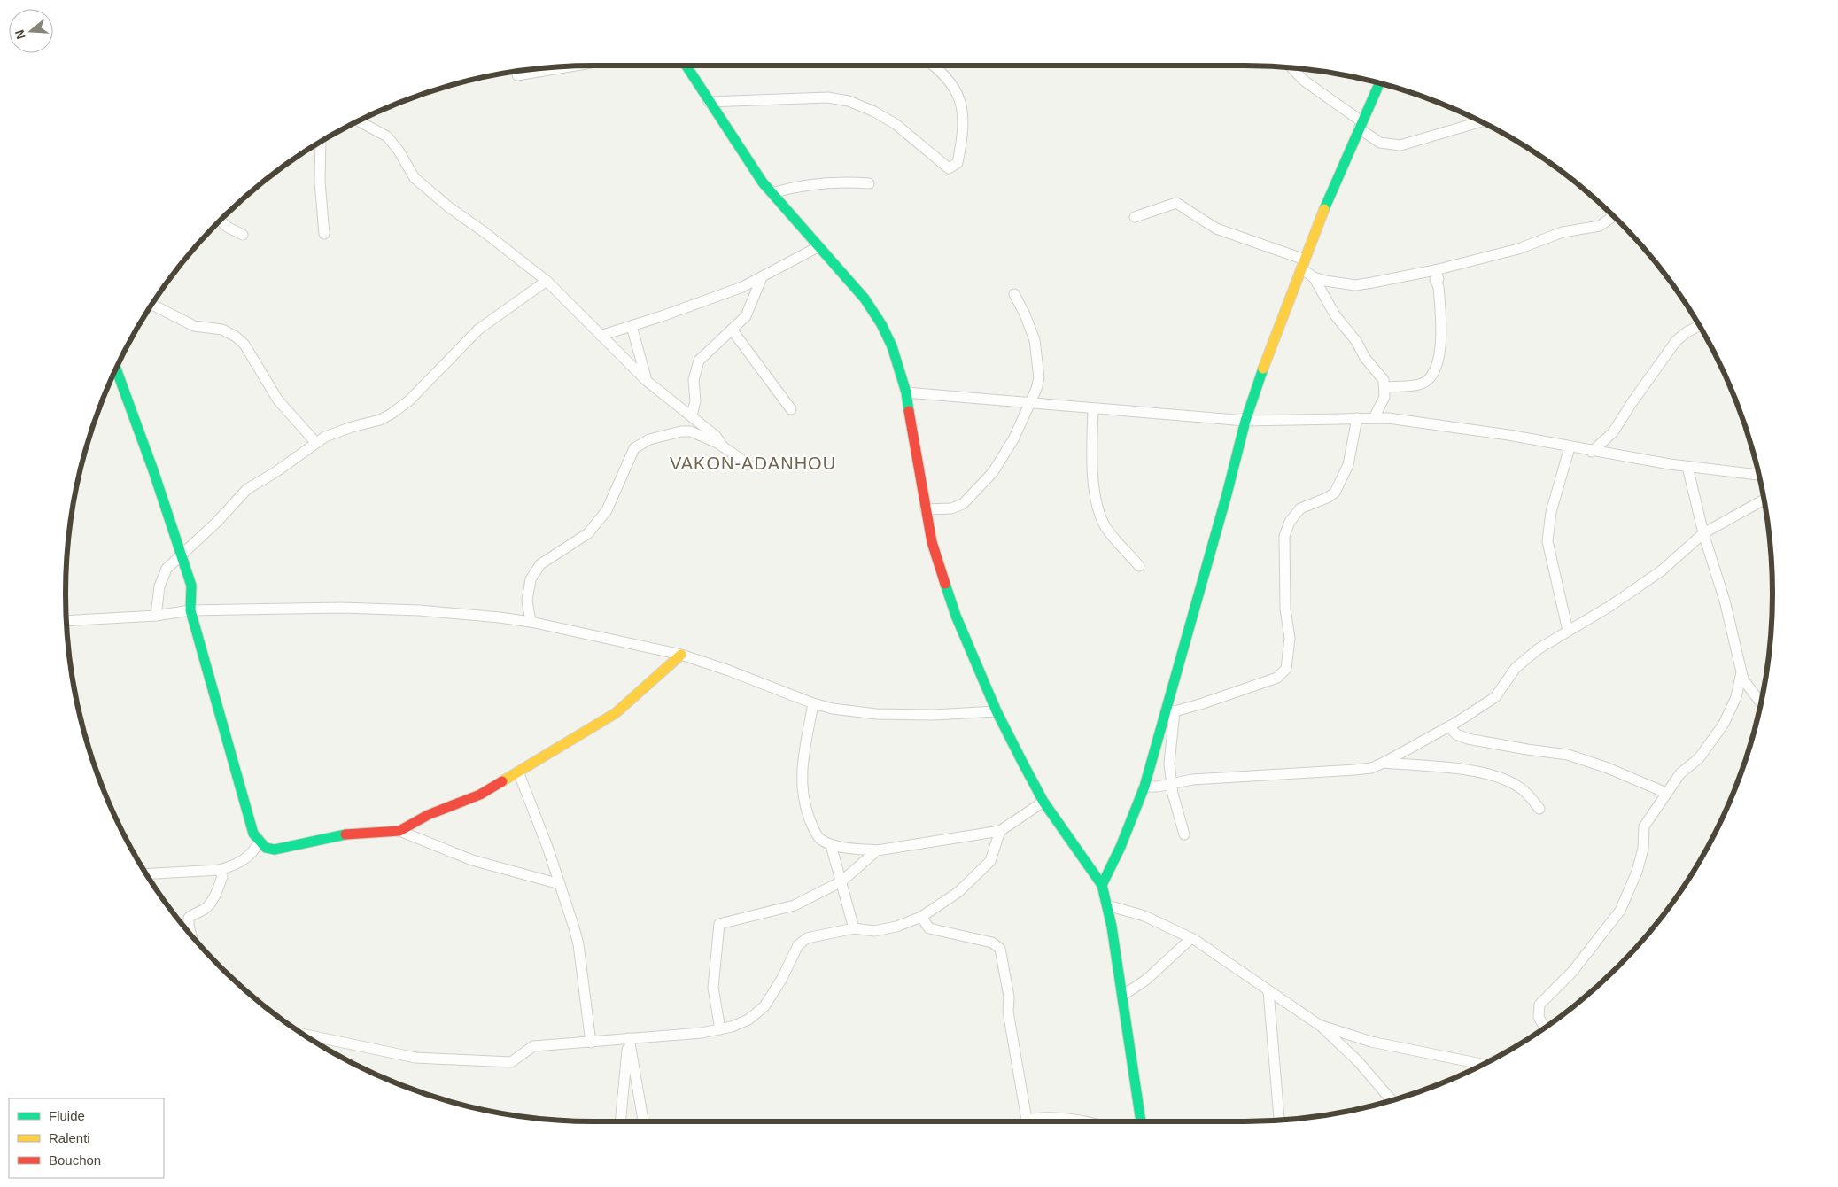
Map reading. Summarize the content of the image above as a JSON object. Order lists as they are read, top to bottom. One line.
{"districts":["VAKON-ADANHOU"],"legend":["Fluide","Ralenti","Bouchon"],"north":"left"}
